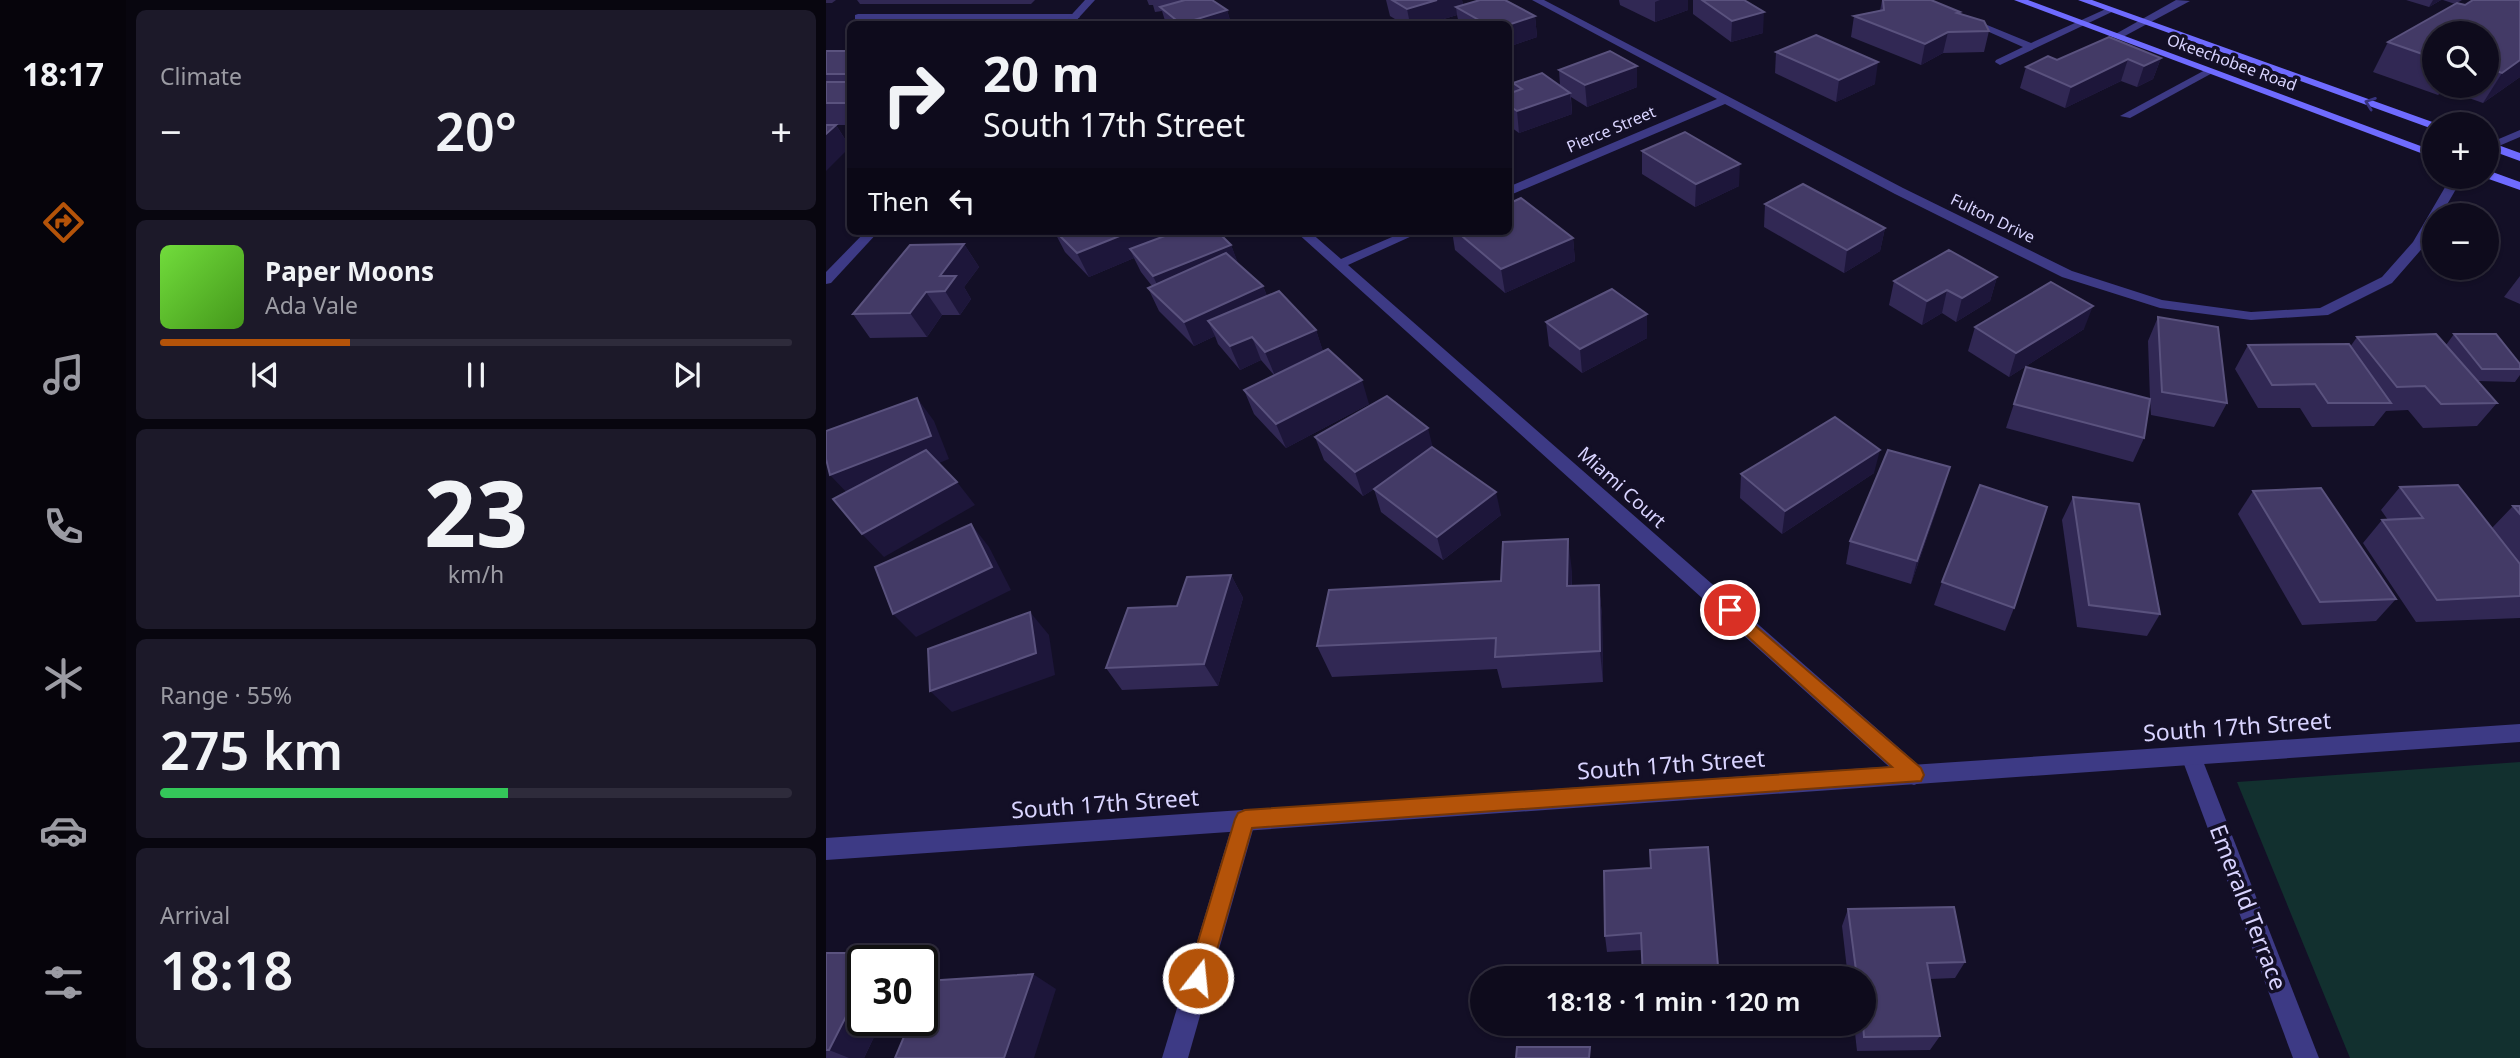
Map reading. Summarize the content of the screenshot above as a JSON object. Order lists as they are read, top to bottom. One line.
{"streets":{"main road":["Okeechobee Road"],"street":["Pierce Street","Fulton Drive","Miami Court","South 17th Street","Emerald Terrace"]},"crossings":[["Pierce Street","Fulton Drive"],["Miami Court","South 17th Street"],["South 17th Street","Emerald Terrace"]],"page":{"tabs":"18:17","tile":["Climate",["23","km/h"],["Range · 55%","275 km"],["Arrival","18:18"]],"map_buttons":["+","−"],"turn":["20 m","South 17th Street"],"heat":["−","20°","+"],"then":"Then","song":["Paper Moons","Ada Vale"],"limit":"30","trip":"18:18 · 1 min · 120 m"}}
